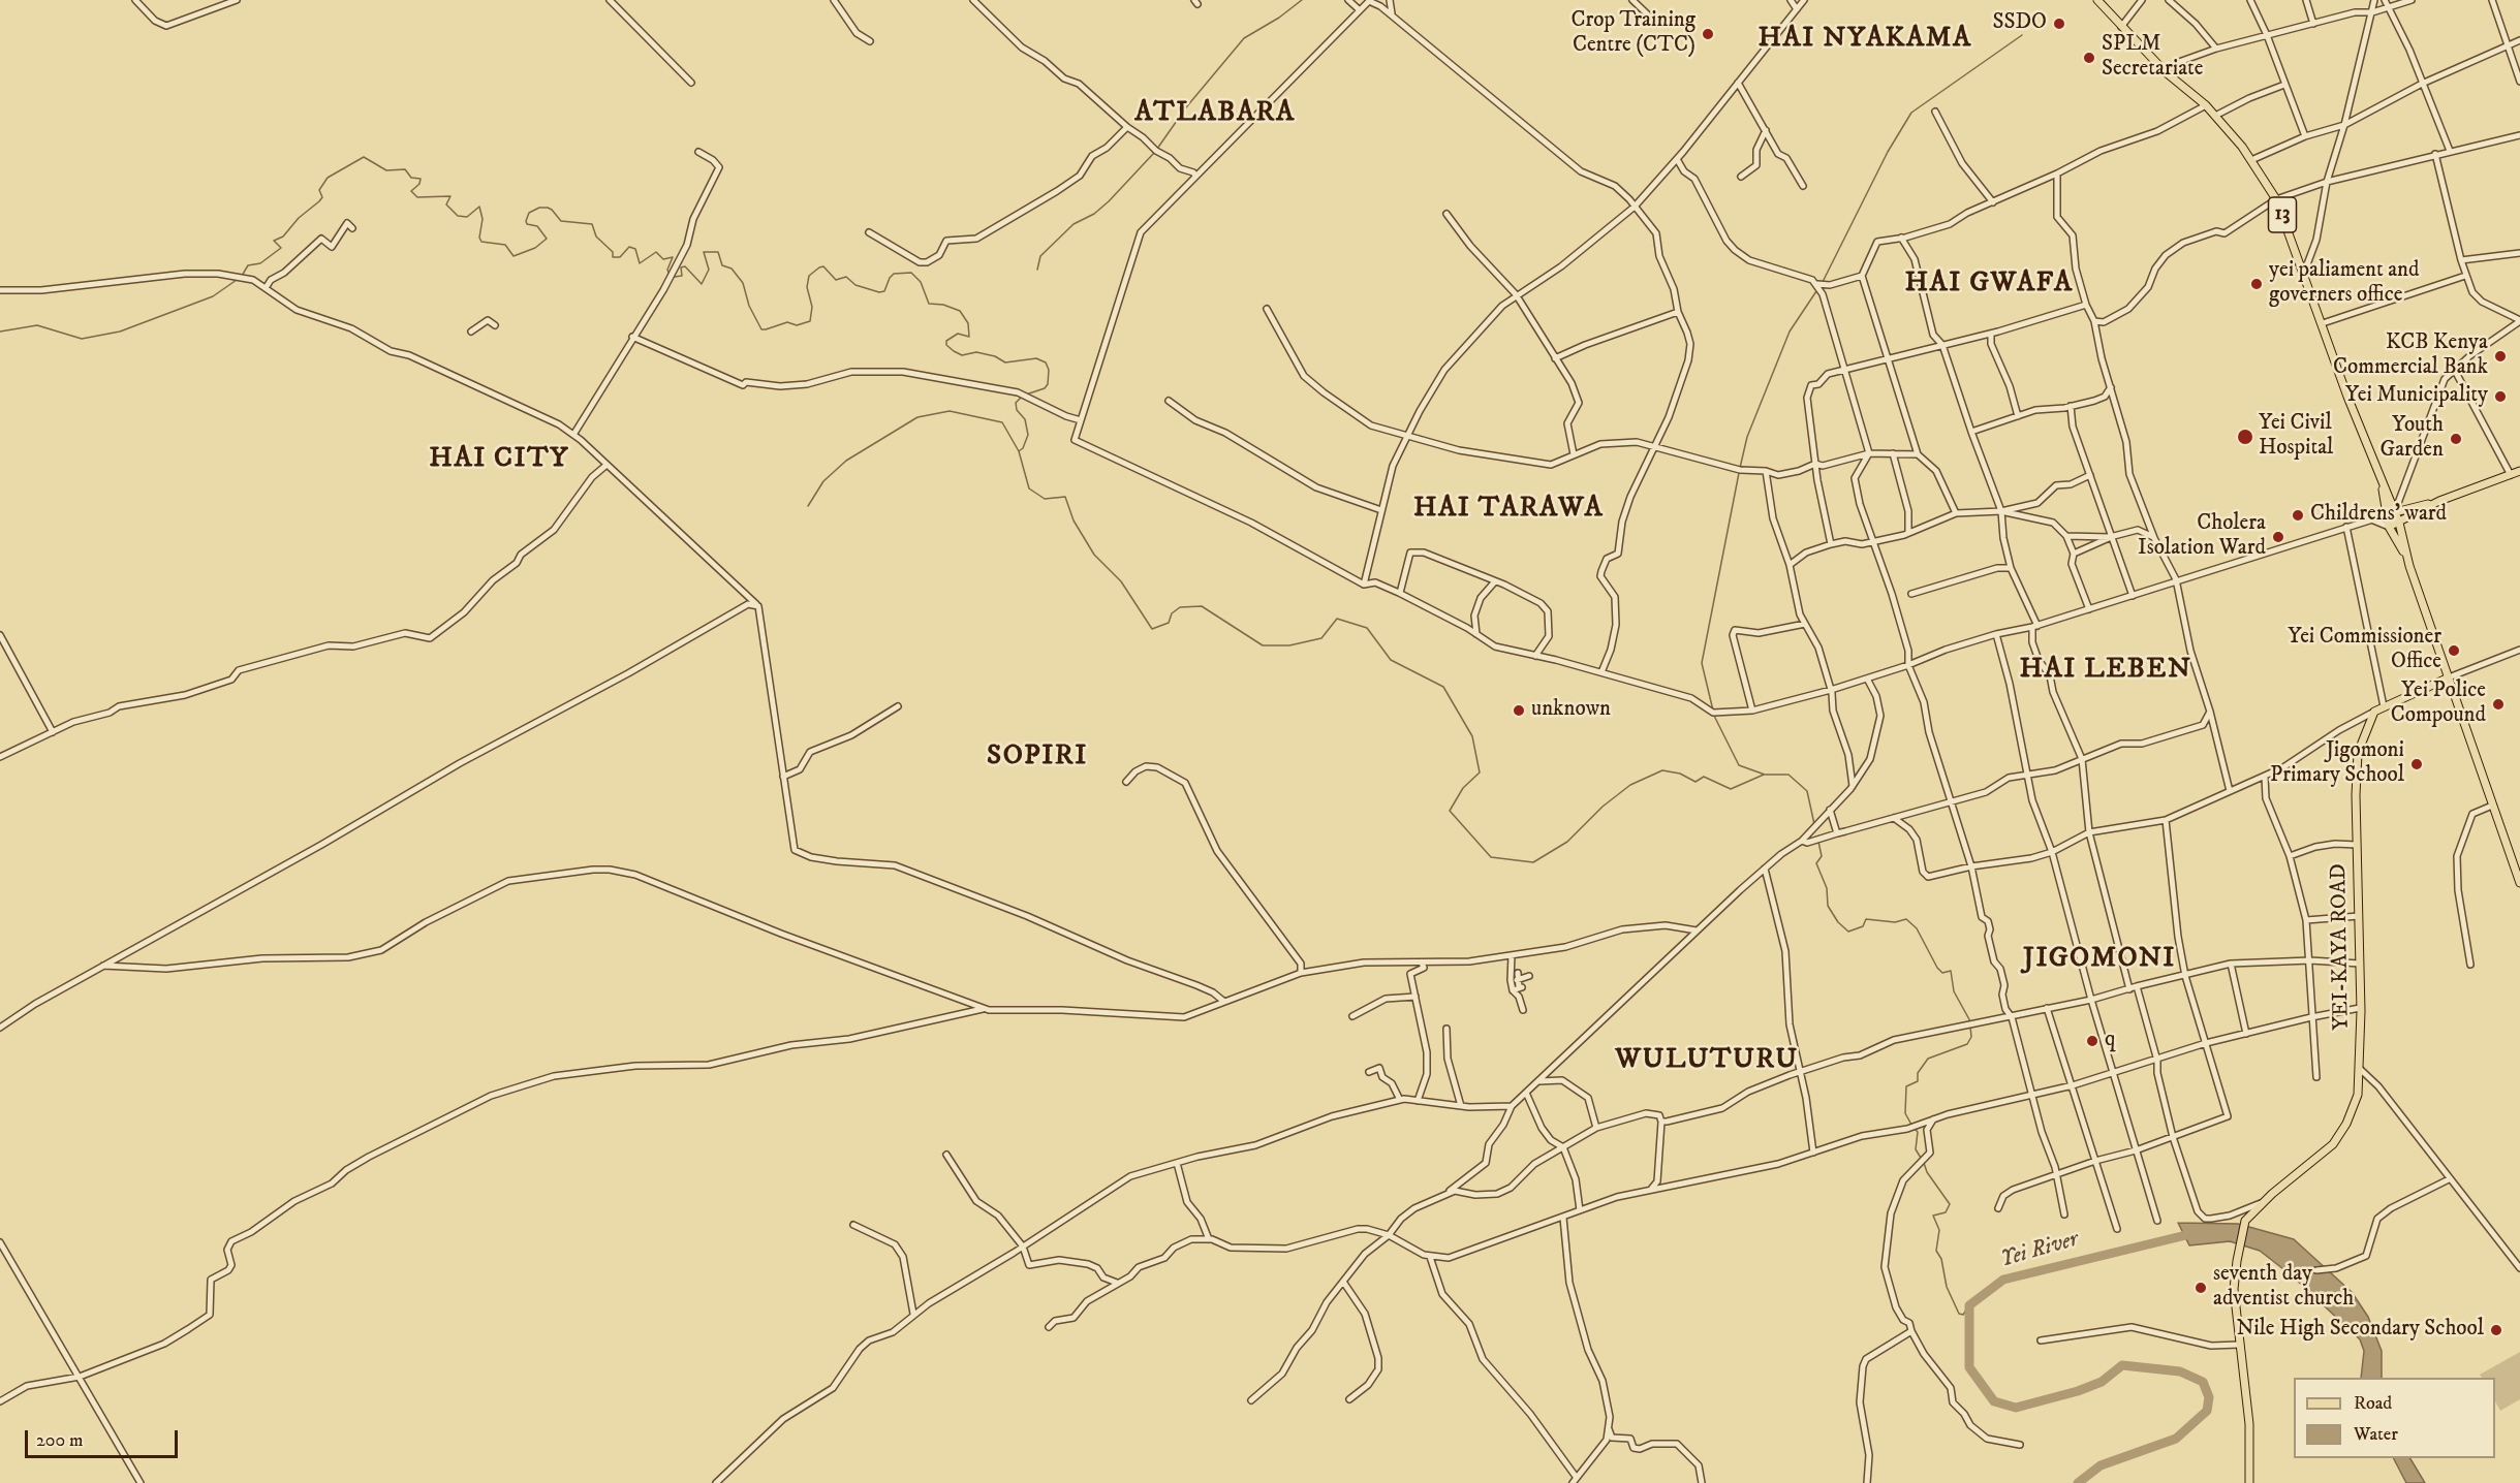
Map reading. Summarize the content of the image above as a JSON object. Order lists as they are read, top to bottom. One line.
{"streets":{"main road":["13","YEI-KAYA ROAD"]},"districts":["HAI NYAKAMA","ATLABARA","HAI GWAFA","HAI CITY","HAI TARAWA","HAI LEBEN","SOPIRI","JIGOMONI","WULUTURU"],"water":["Yei River"],"places":["SSDO","Crop Training Centre (CTC)","SPLM Secretariate","yei paliament and governers office","KCB Kenya Commercial Bank","Yei Municipality","Yei Civil Hospital","Youth Garden","Childrens' ward","Cholera Isolation Ward","Yei Commissioner Office","Yei Police Compound","unknown","Jigomoni Primary School","q","seventh day adventist church","Nile High Secondary School"],"legend":["Road","Water"],"scale_bar":"200 m"}
